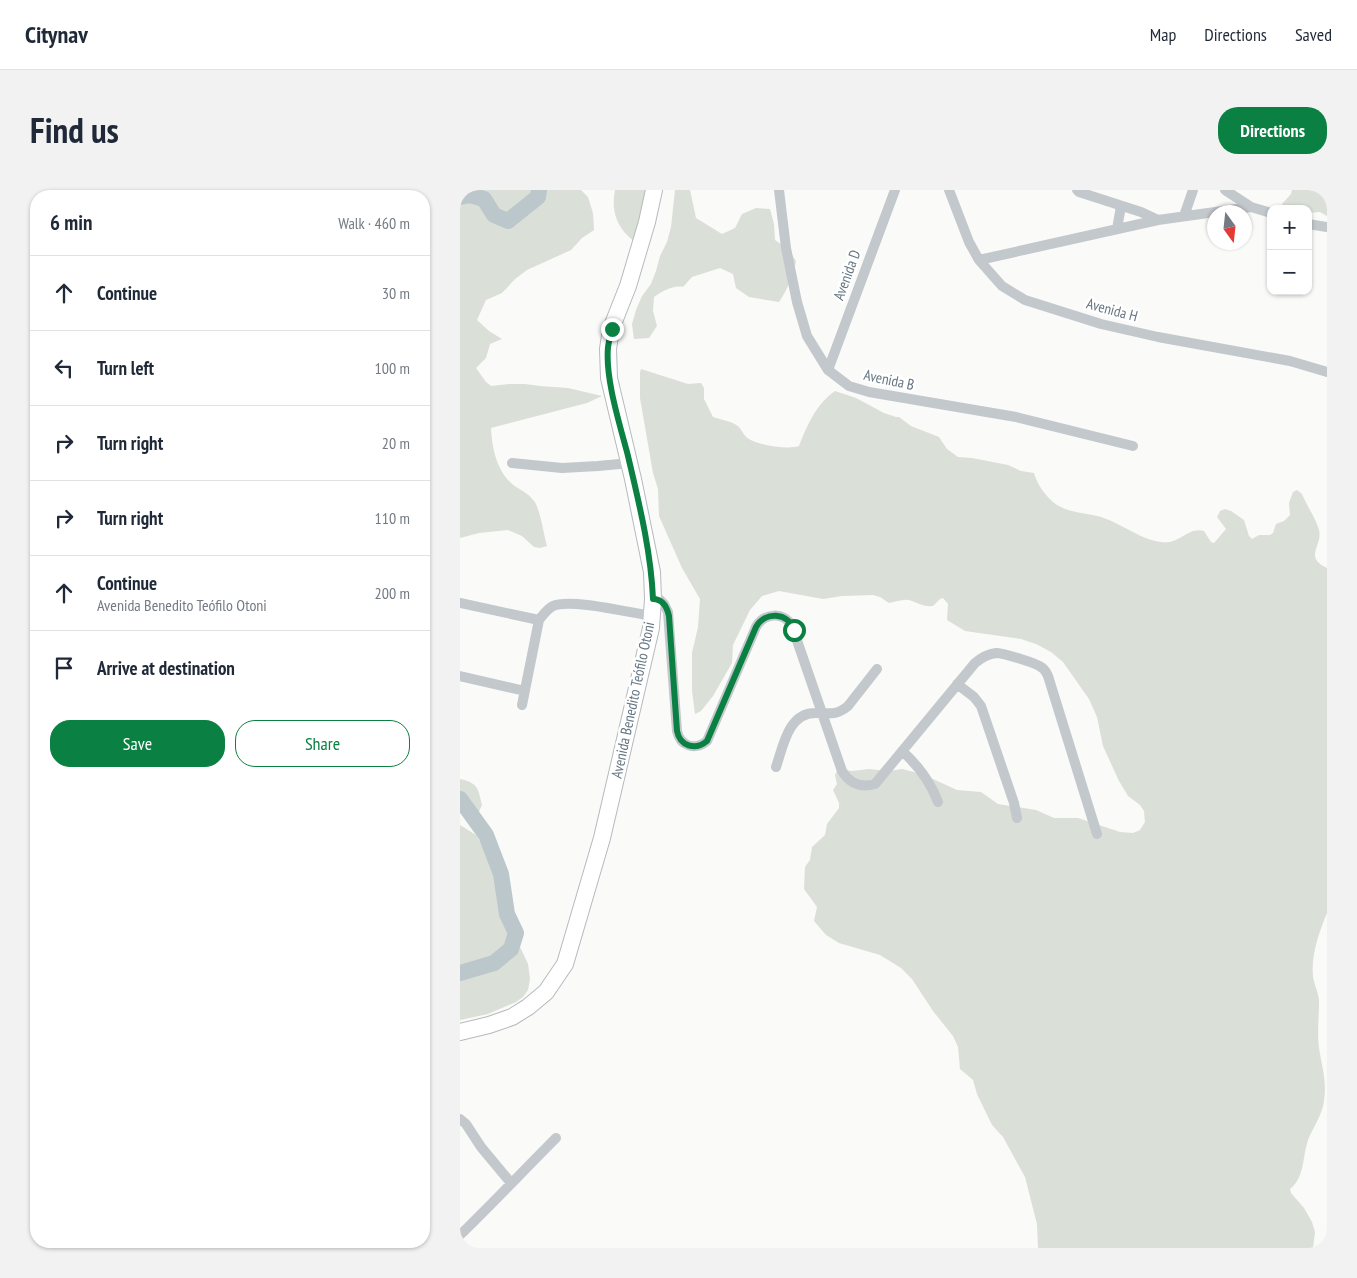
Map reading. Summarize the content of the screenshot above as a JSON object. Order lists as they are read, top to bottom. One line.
{"streets":{"main road":["Avenida Benedito Teófilo Otoni"],"street":["Avenida D","Avenida H","Avenida B"]},"crossings":[["Avenida D","Avenida B"]],"north":"bottom","page":{"header":"Citynav","nav":["Map","Directions","Saved"],"title":"Find us","buttons":["Directions",["Save","Share"]],"heading":["6 min","Walk · 460 m"],"map_buttons":["+","−"],"list":[["Continue","30 m"],["Turn left","100 m"],["Turn right","20 m"],["Turn right","110 m"],["Continue","Avenida Benedito Teófilo Otoni","200 m"],"Arrive at destination"]}}
